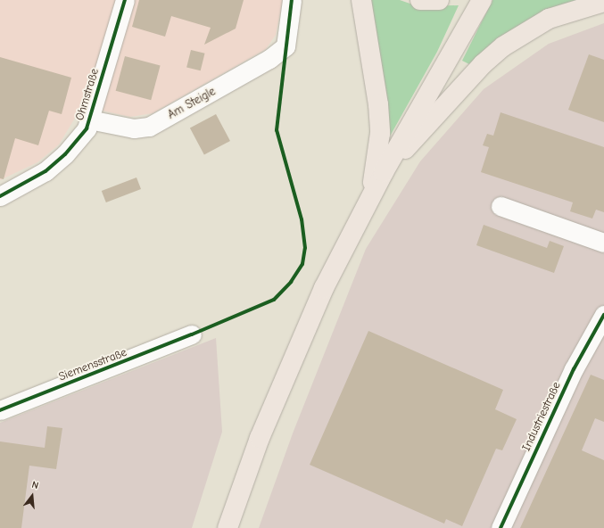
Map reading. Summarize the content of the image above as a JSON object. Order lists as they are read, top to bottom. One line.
{"streets":{"street":["Ohmstraße","Am Steigle","Siemensstraße","Industriestraße"]},"crossings":[["Ohmstraße","Am Steigle"]],"north":"top"}
